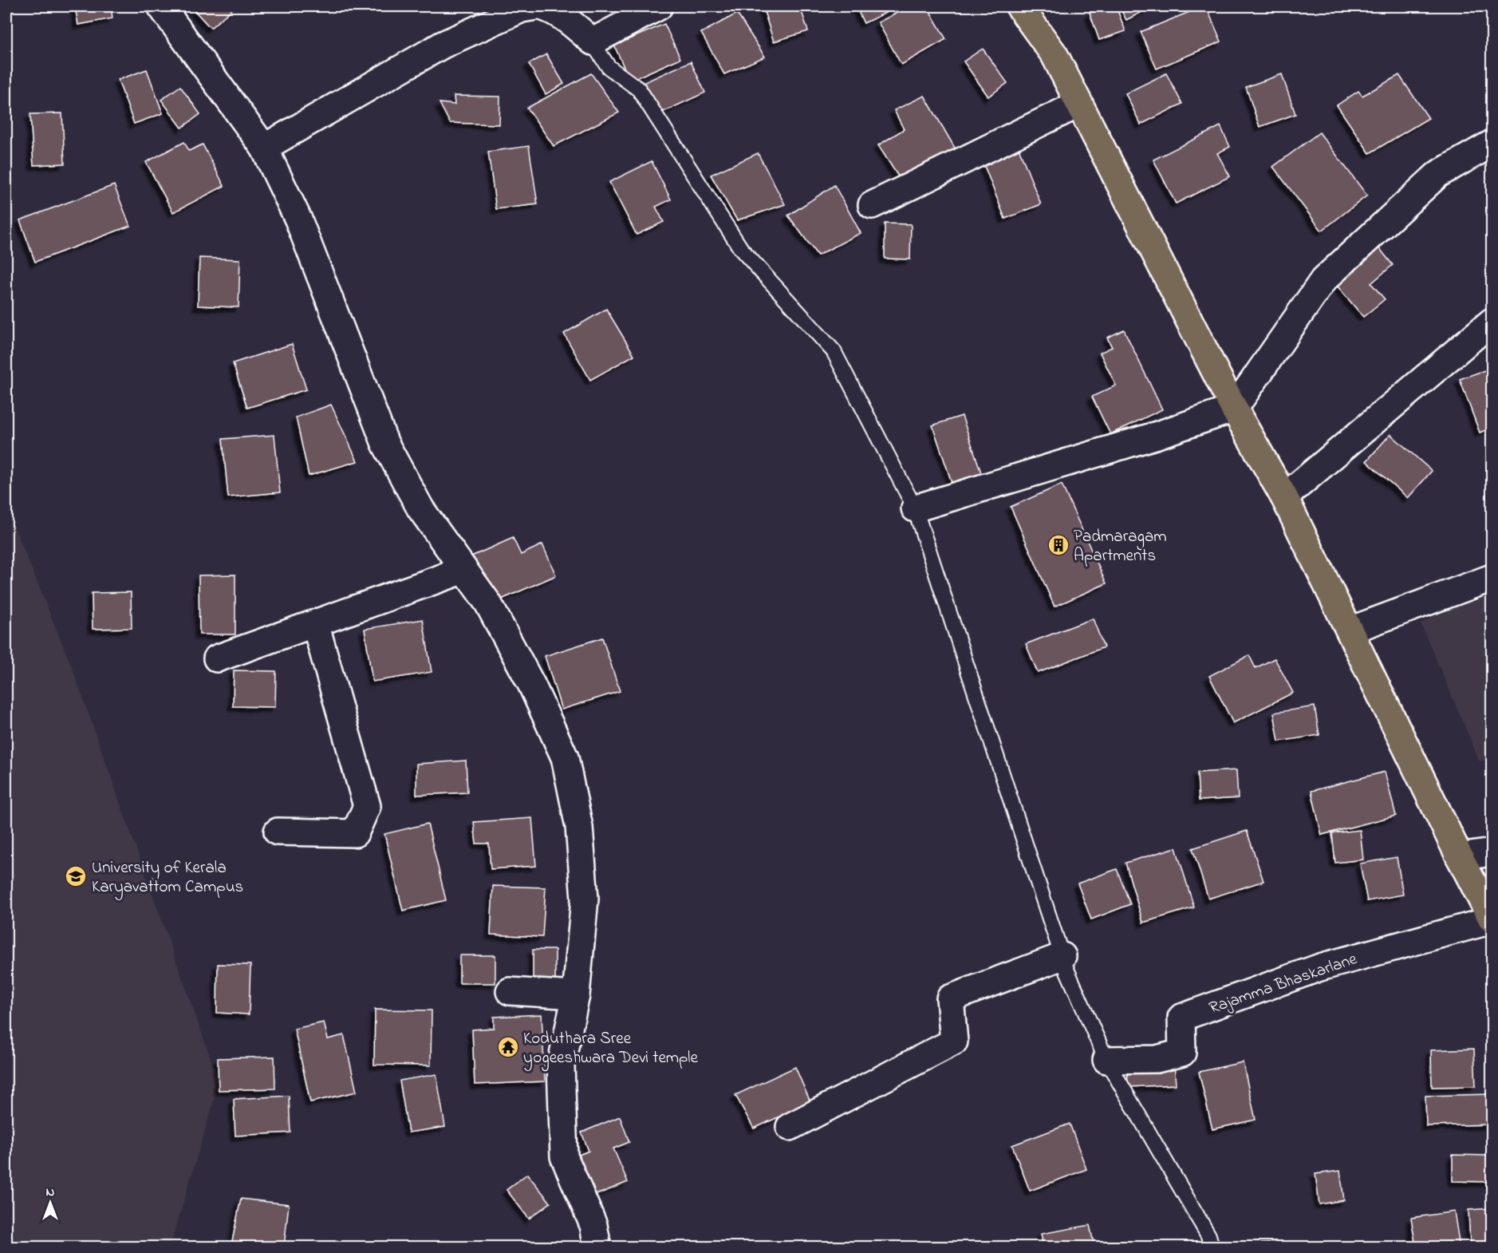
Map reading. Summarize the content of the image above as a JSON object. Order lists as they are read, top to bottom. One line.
{"streets":{"street":["Rajamma Bhaskarlane"]},"places":{"building":["Padmaragam Apartments"],"school or university":["University of Kerala Karyavattom Campus"],"temple":["Koduthara Sree yogeeshwara Devi temple"]},"north":"top"}
